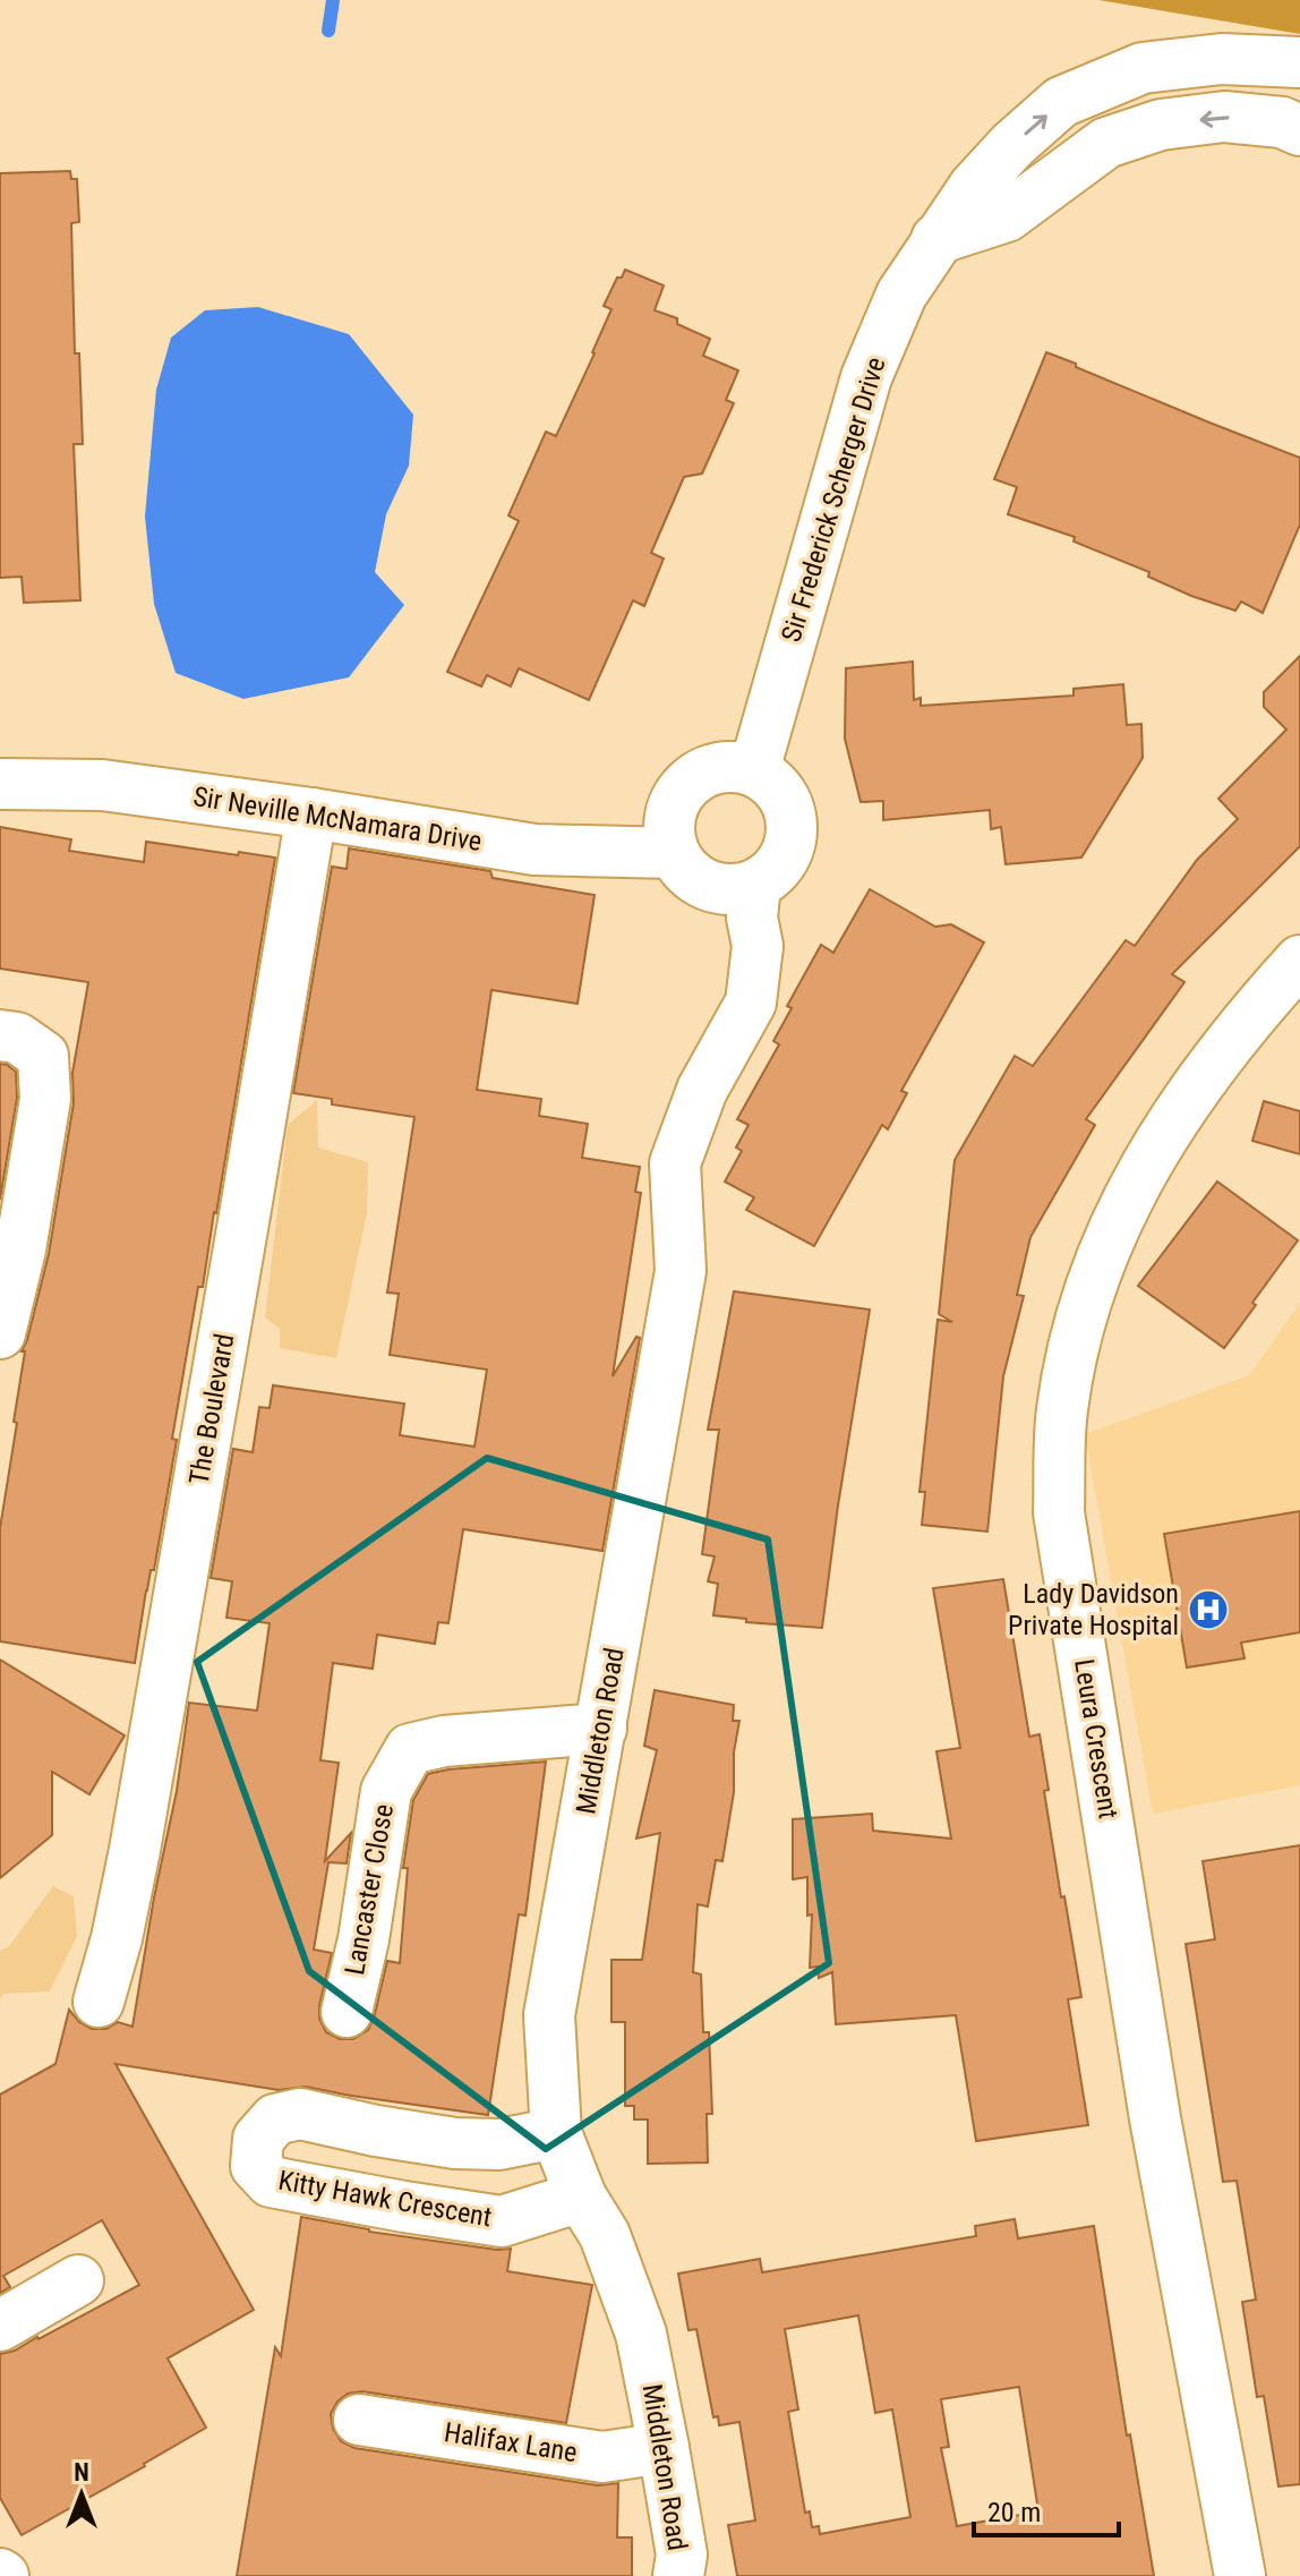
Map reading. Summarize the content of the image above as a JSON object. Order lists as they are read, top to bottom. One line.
{"streets":{"street":["Sir Frederick Scherger Drive","Sir Neville McNamara Drive","The Boulevard","Middleton Road","Leura Crescent","Lancaster Close","Kitty Hawk Crescent","Halifax Lane"]},"crossings":[["Sir Frederick Scherger Drive","Sir Neville McNamara Drive"],["Sir Frederick Scherger Drive","Middleton Road"],["Sir Neville McNamara Drive","The Boulevard"],["Sir Neville McNamara Drive","Middleton Road"],["Middleton Road","Lancaster Close"],["Middleton Road","Kitty Hawk Crescent"],["Middleton Road","Halifax Lane"]],"places":{"hospital":["Lady Davidson Private Hospital"]},"scale_bar":"20 m","north":"top"}
